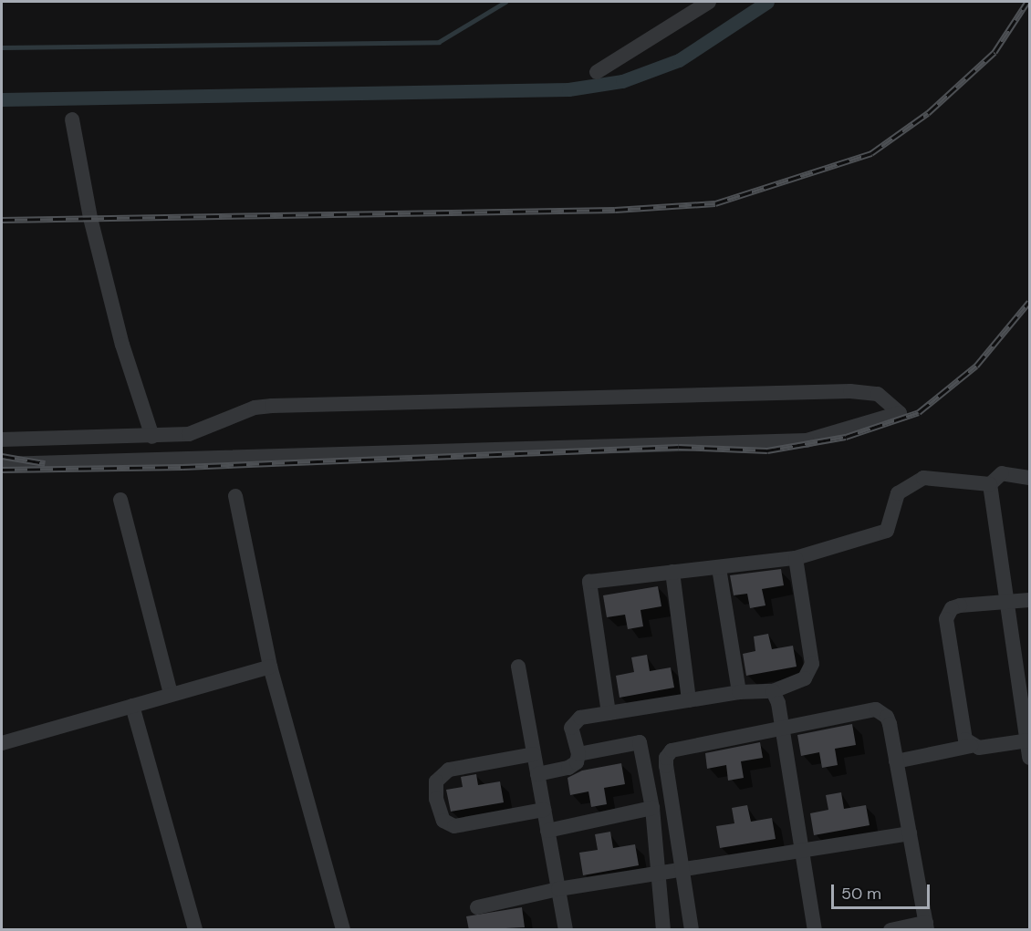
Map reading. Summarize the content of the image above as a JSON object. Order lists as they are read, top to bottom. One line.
{"scale_bar":"50 m"}
